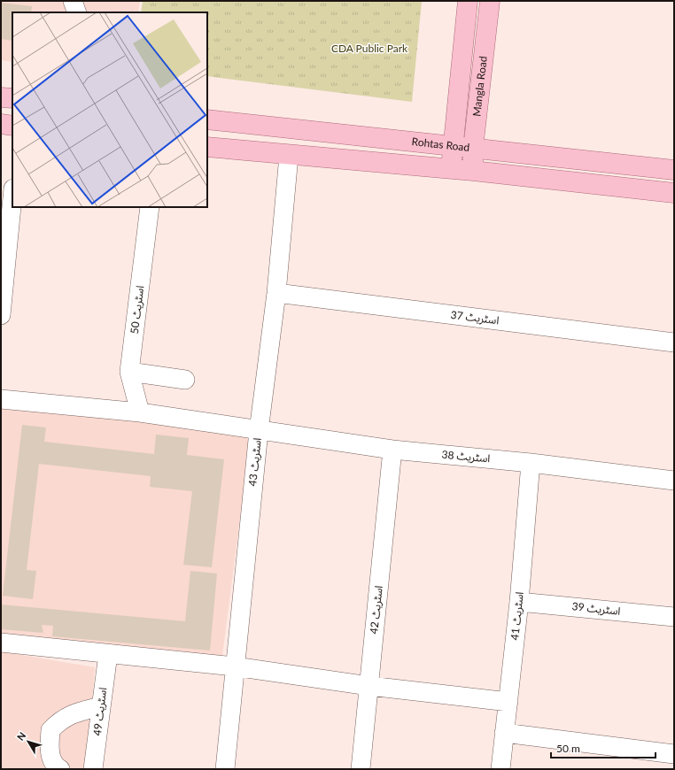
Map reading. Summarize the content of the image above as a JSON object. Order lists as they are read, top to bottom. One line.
{"streets":{"main road":["Mangla Road","Rohtas Road"],"street":["اسٹریٹ 50","اسٹریٹ 37","اسٹریٹ 38","اسٹریٹ 43","اسٹریٹ 39","اسٹریٹ 42","اسٹریٹ 41","اسٹریٹ 49"]},"crossings":[["Mangla Road","Rohtas Road"],["اسٹریٹ 50","اسٹریٹ 38"],["اسٹریٹ 37","اسٹریٹ 43"],["اسٹریٹ 38","اسٹریٹ 43"],["اسٹریٹ 38","اسٹریٹ 42"],["اسٹریٹ 38","اسٹریٹ 41"],["اسٹریٹ 39","اسٹریٹ 41"]],"parks":["CDA Public Park"],"scale_bar":"50 m","north":"top left"}
